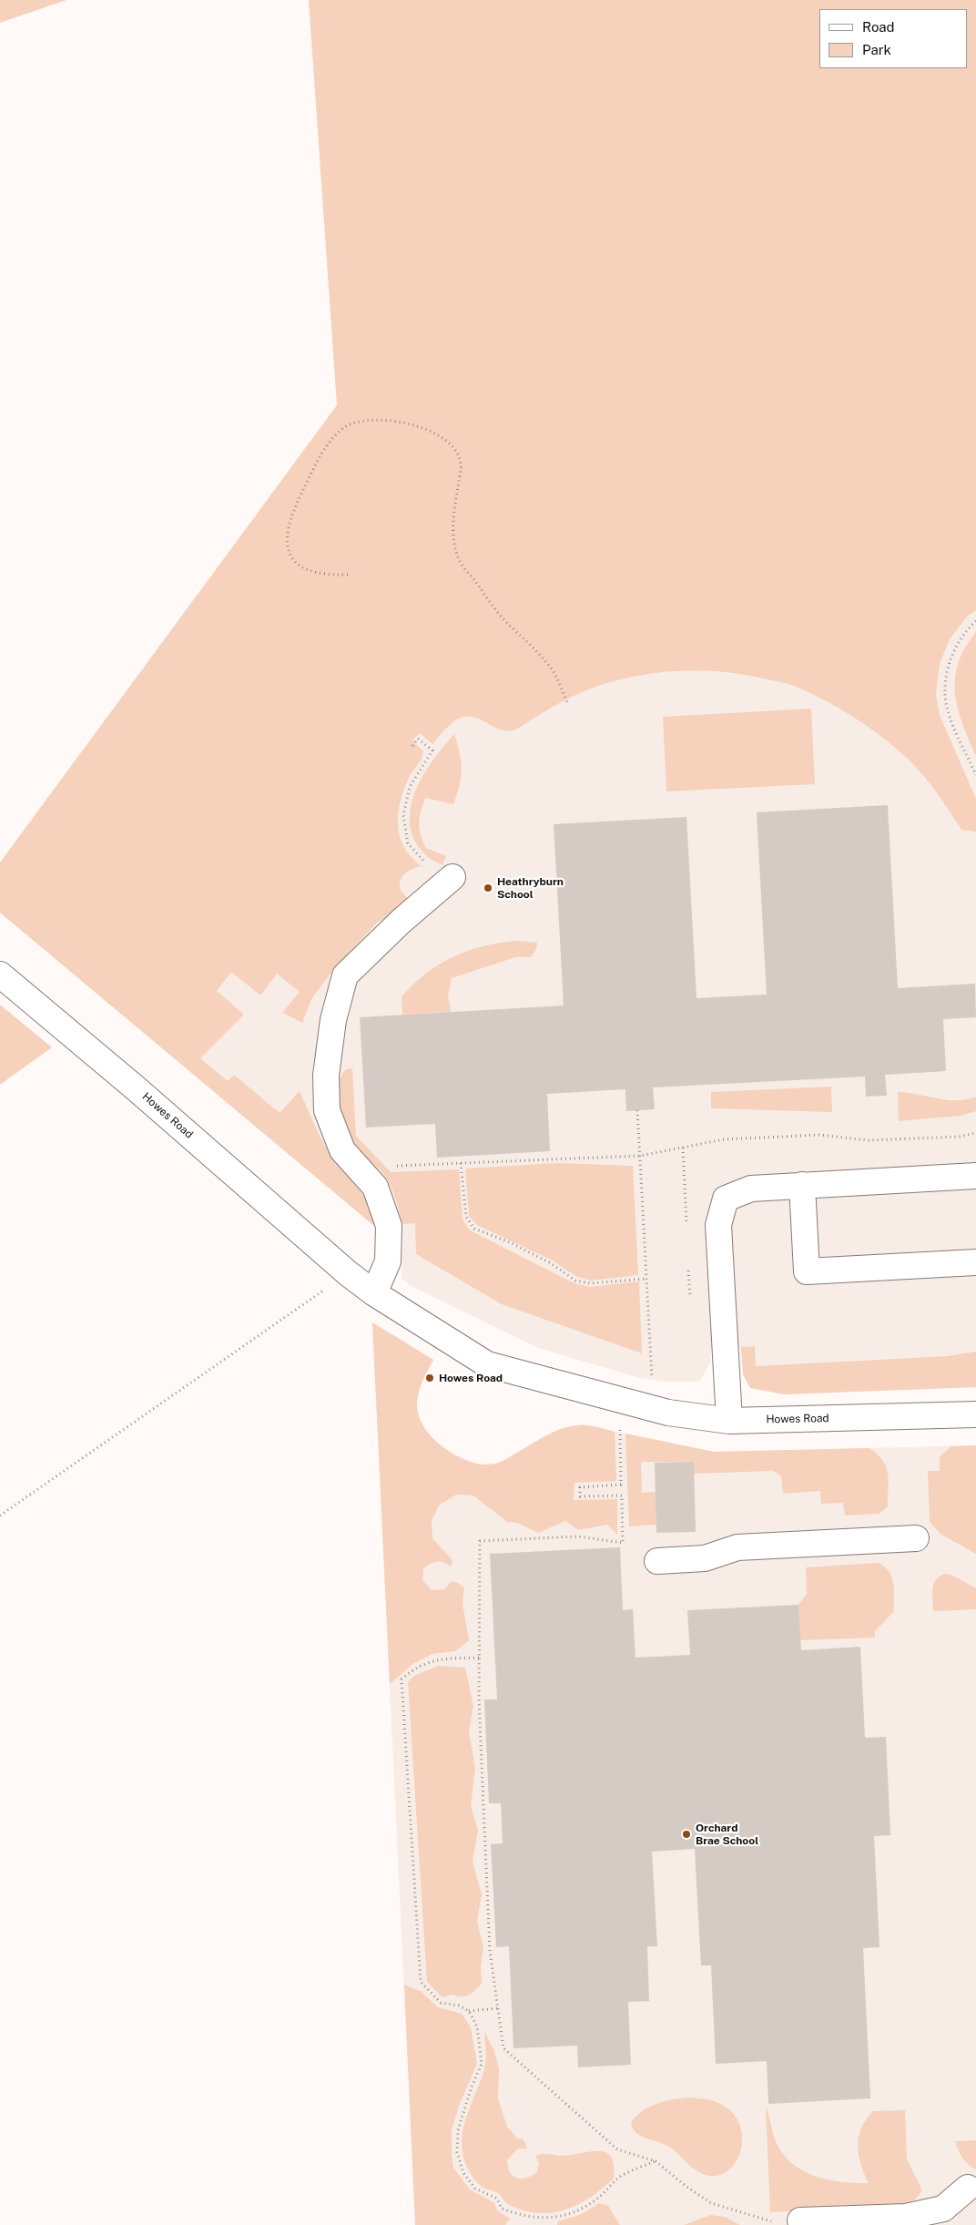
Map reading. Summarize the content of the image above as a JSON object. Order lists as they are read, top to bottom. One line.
{"streets":{"street":["Howes Road"]},"places":["Heathryburn School","Howes Road","Orchard Brae School"],"legend":["Road","Park"]}
